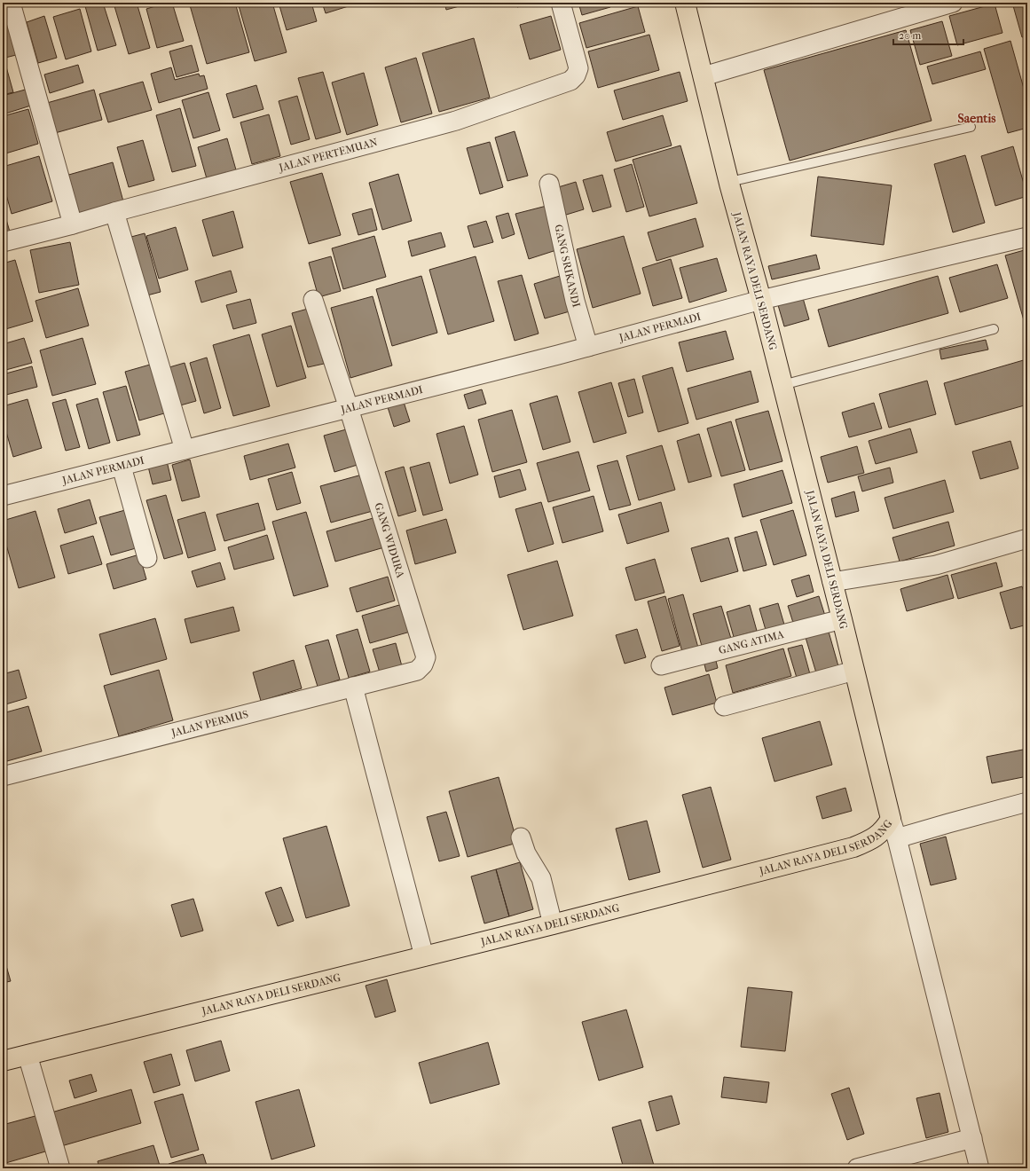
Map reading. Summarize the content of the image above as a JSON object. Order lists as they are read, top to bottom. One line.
{"streets":{"main road":["JALAN RAYA DELI SERDANG"],"street":["JALAN PERTEMUAN","GANG SRIKANDI","JALAN PERMADI","GANG WIDURA","GANG ATIMA","JALAN PERMUS"]},"crossings":[["GANG SRIKANDI","JALAN PERMADI"],["JALAN RAYA DELI SERDANG","JALAN PERMADI"],["JALAN RAYA DELI SERDANG","GANG ATIMA"],["JALAN PERMADI","GANG WIDURA"],["GANG WIDURA","JALAN PERMUS"]],"districts":["Saentis"],"scale_bar":"20 m"}
